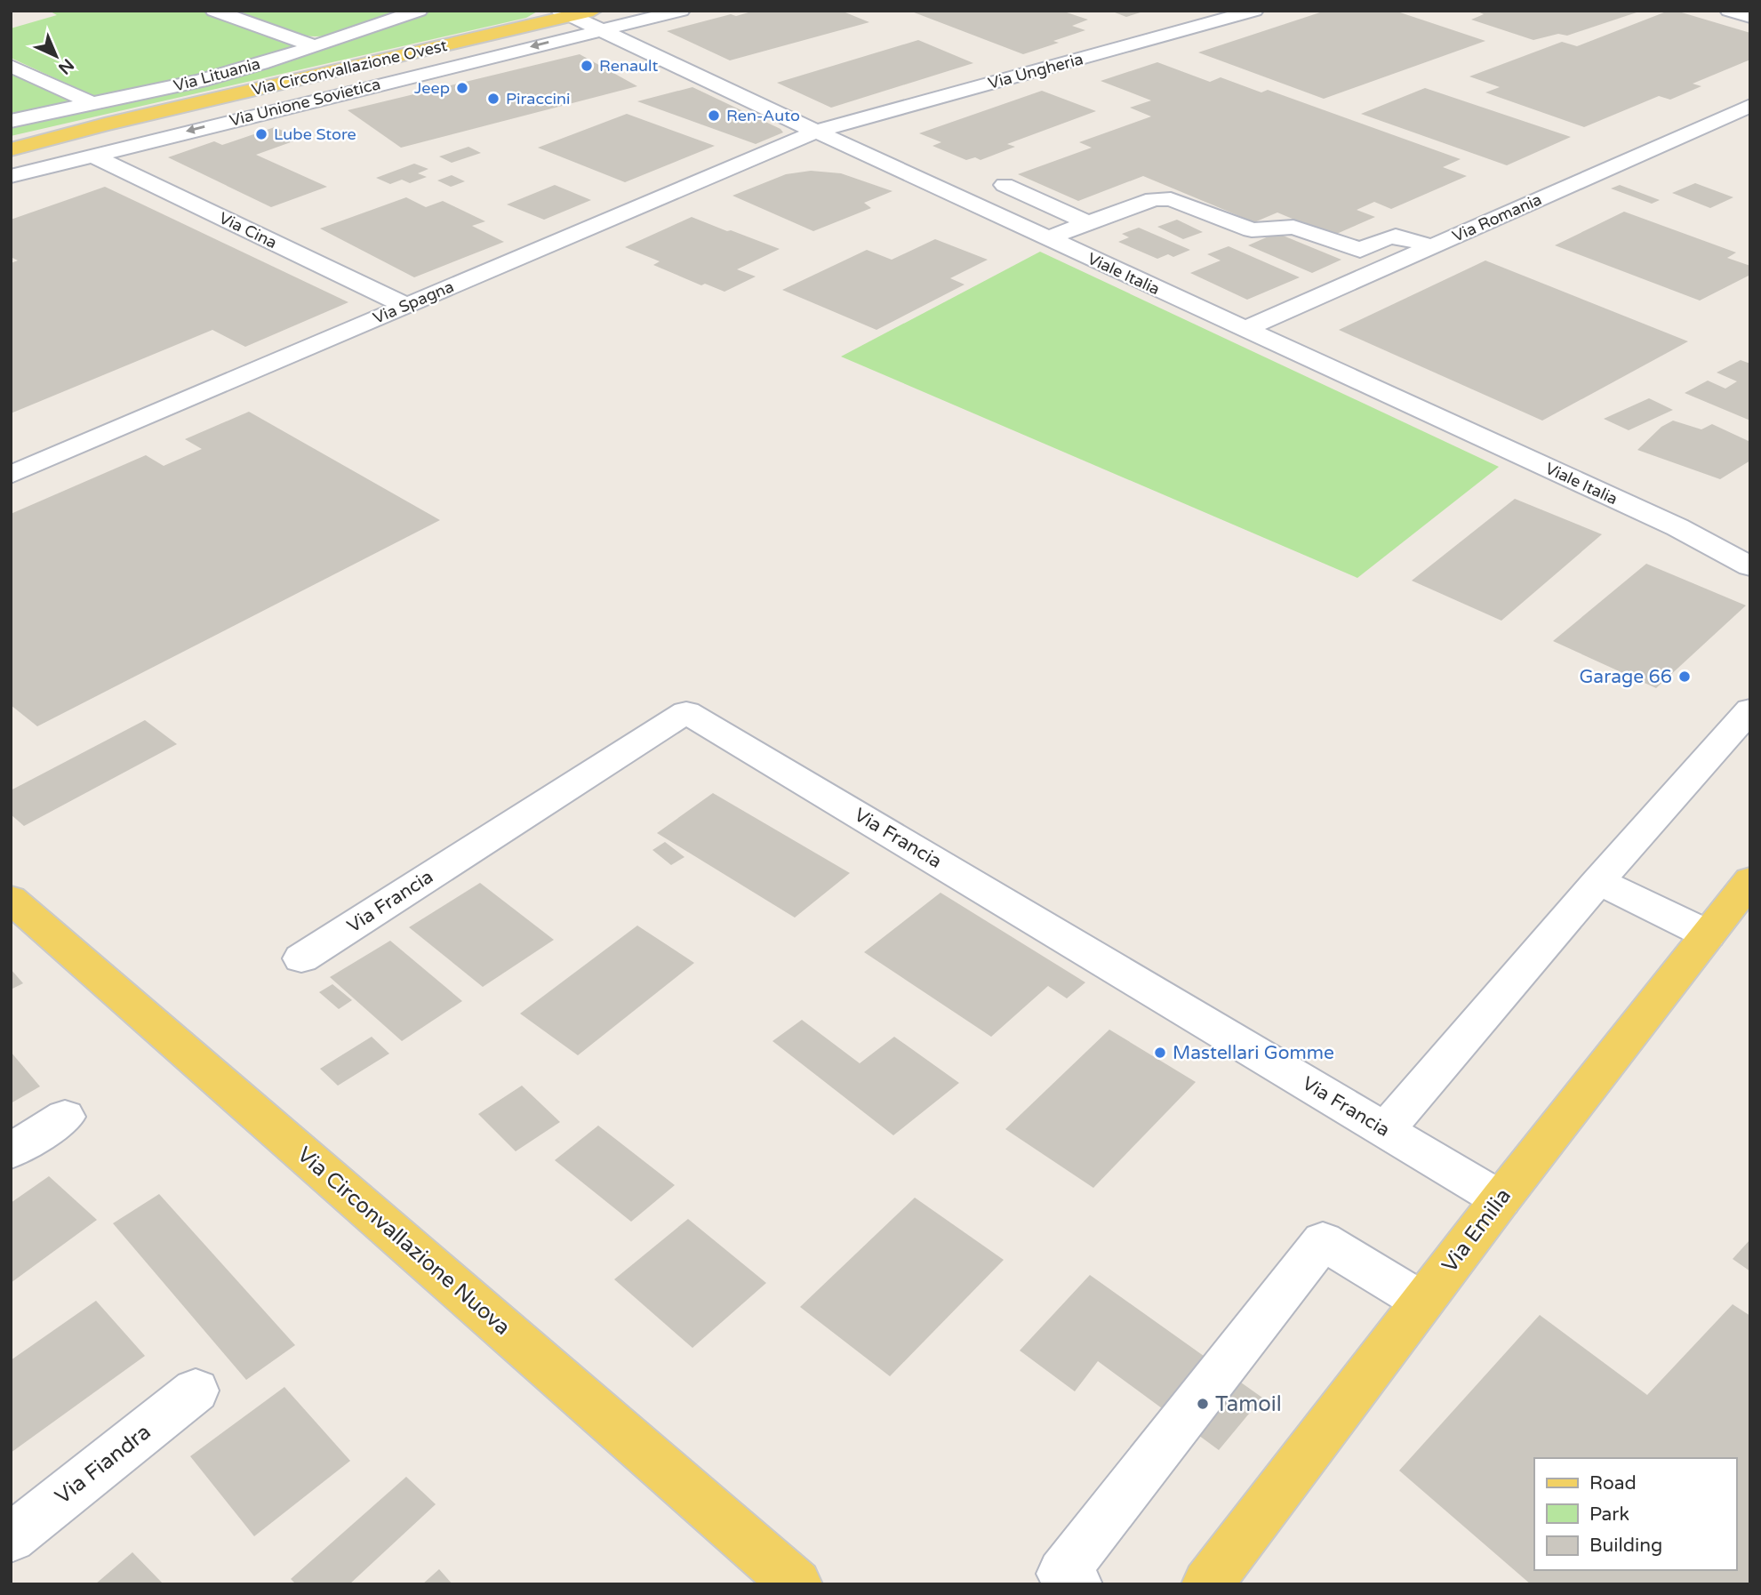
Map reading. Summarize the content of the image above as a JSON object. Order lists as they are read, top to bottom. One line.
{"streets":{"main road":["Via Circonvallazione Ovest","Via Emilia","Via Circonvallazione Nuova"],"street":["Via Ungheria","Via Lituania","Via Unione Sovietica","Via Romania","Via Cina","Viale Italia","Via Spagna","Via Francia","Via Fiandra"]},"crossings":[["Via Circonvallazione Ovest","Viale Italia"],["Via Ungheria","Viale Italia"],["Via Ungheria","Via Spagna"],["Via Unione Sovietica","Via Cina"],["Via Unione Sovietica","Viale Italia"],["Via Romania","Viale Italia"],["Via Cina","Via Spagna"],["Viale Italia","Via Spagna"],["Via Francia","Via Emilia"]],"one_way":["Via Unione Sovietica"],"places":["Renault","Jeep","Piraccini","Ren-Auto","Lube Store","Garage 66","Mastellari Gomme","Tamoil"],"legend":["Road","Park","Building"],"north":"bottom right"}
